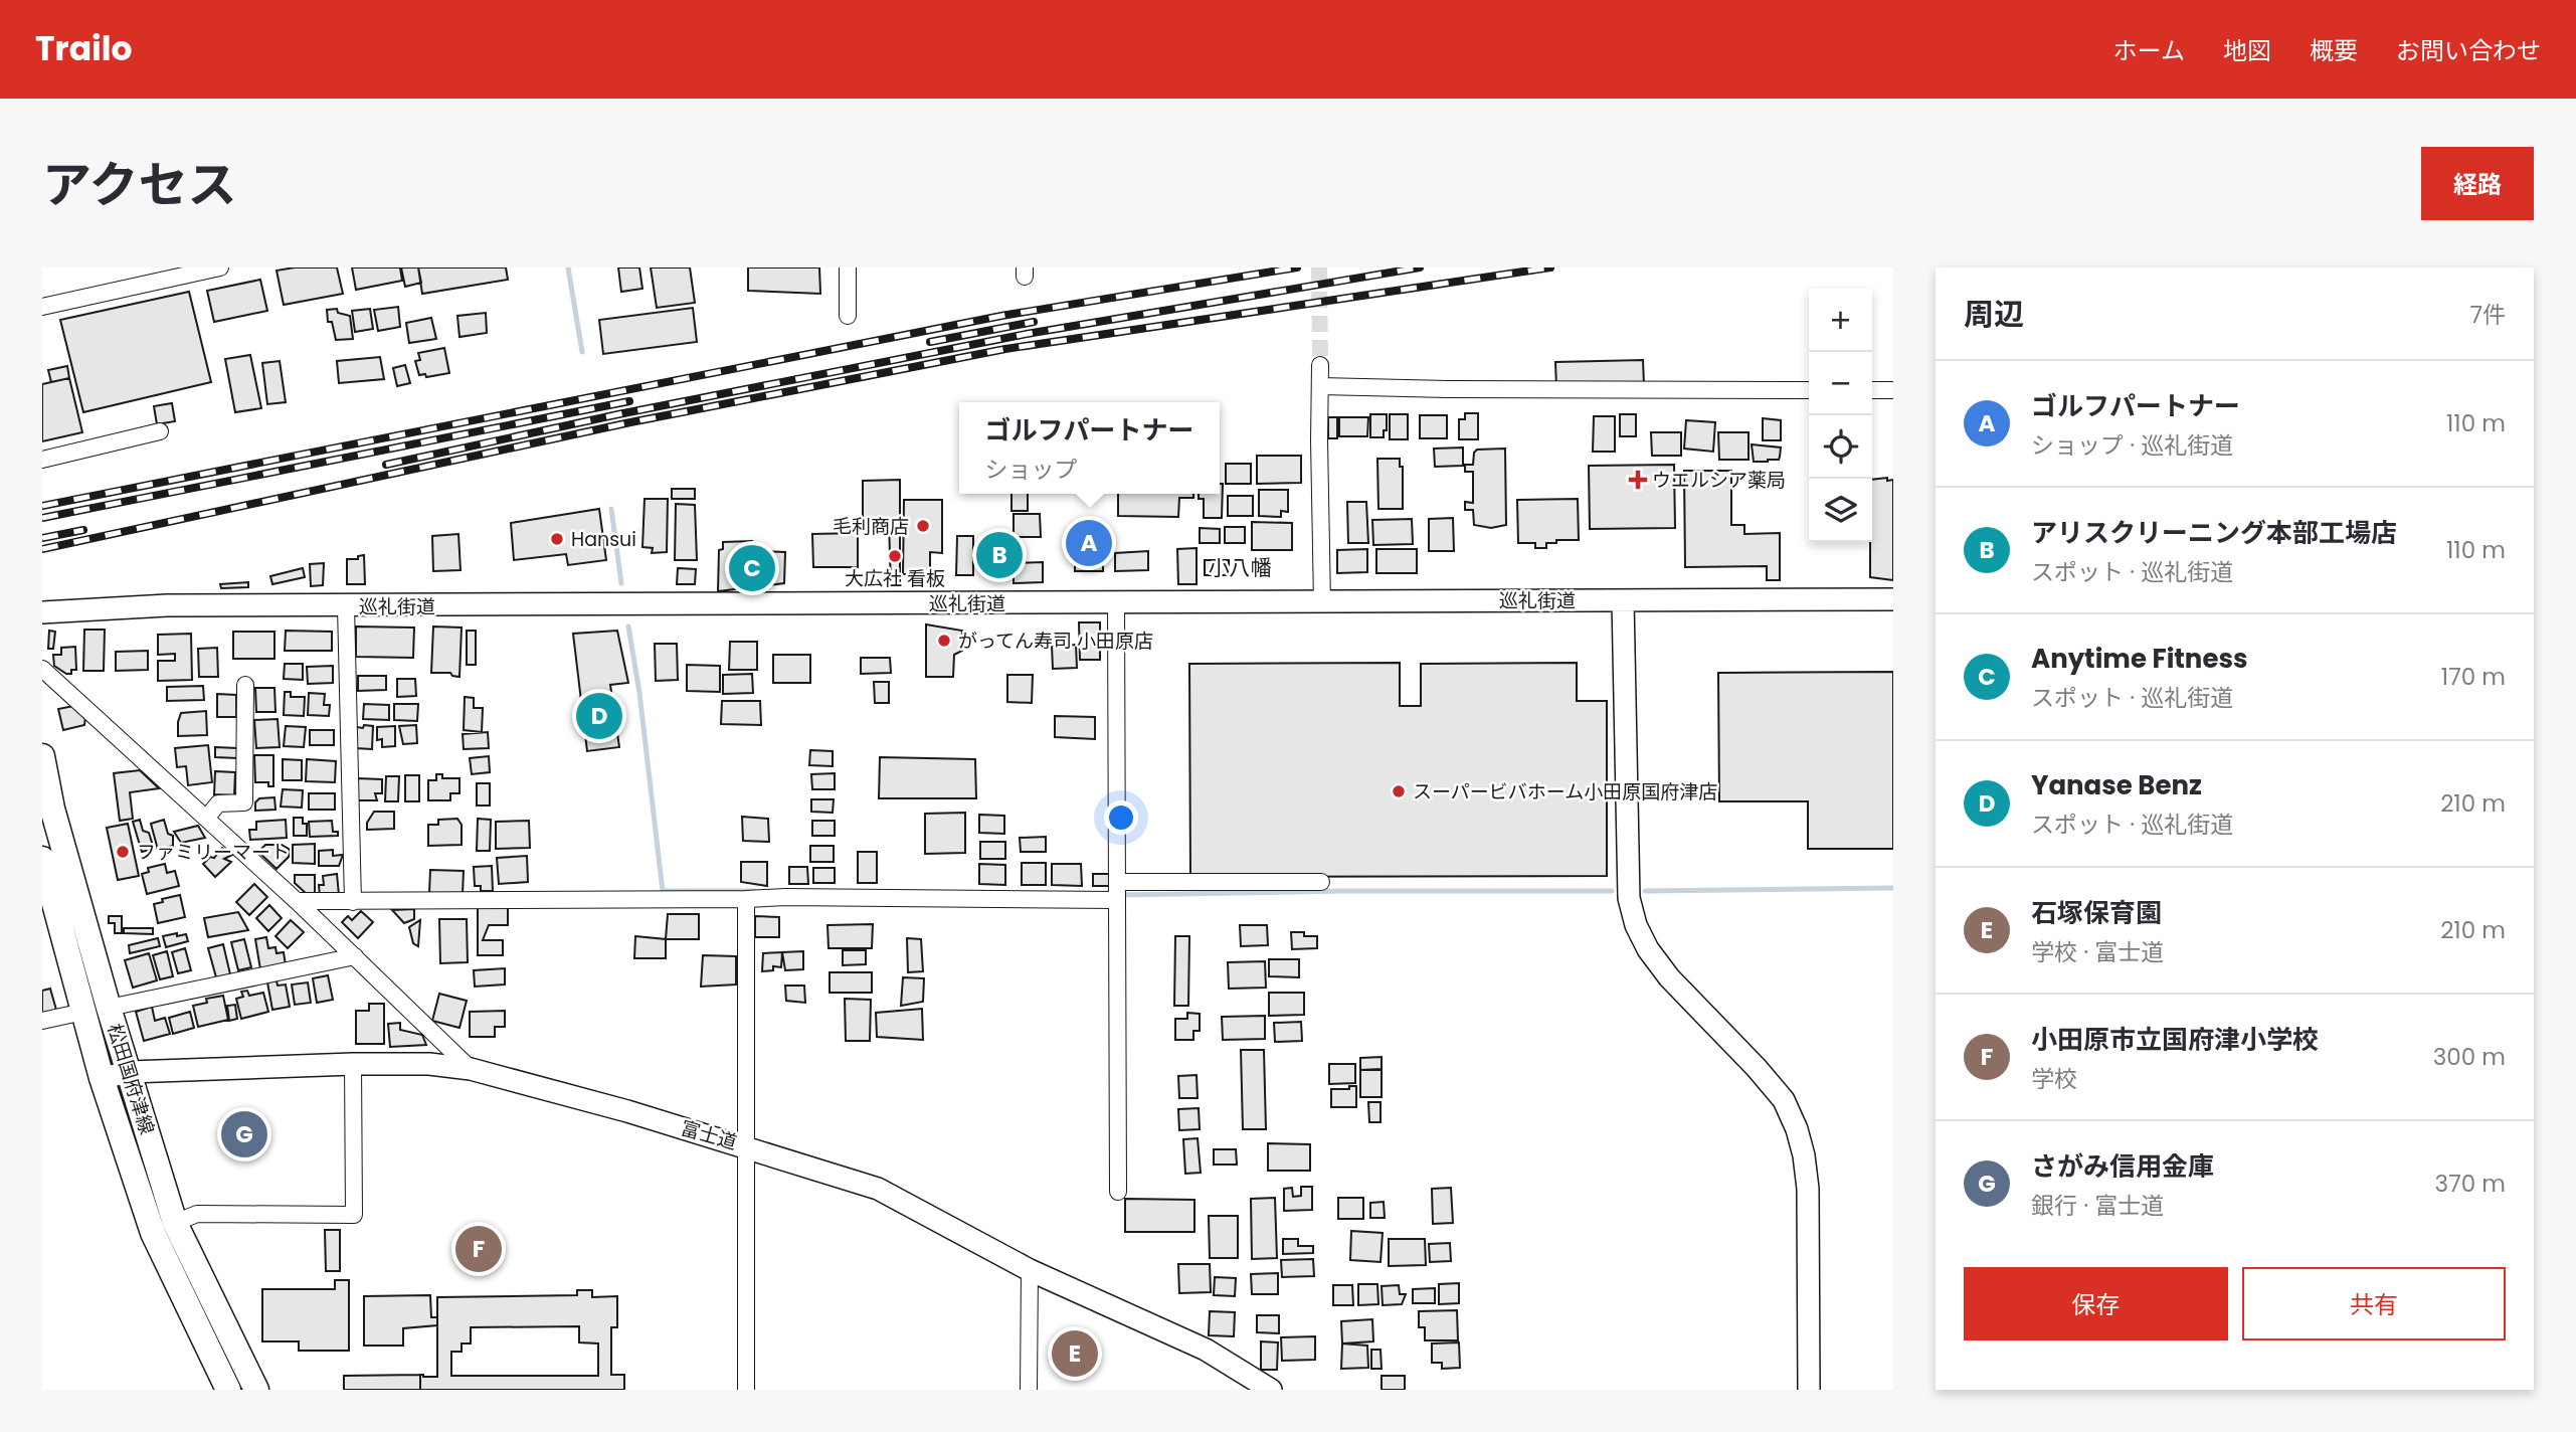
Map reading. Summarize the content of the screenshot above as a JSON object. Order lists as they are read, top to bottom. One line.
{"streets":{"main road":["松田国府津線"],"street":["巡礼街道","富士道"]},"crossings":[["松田国府津線","富士道"]],"districts":["小八幡"],"places":{"health":["ウエルシア薬局"],"other":["毛利商店","Hansui","大広社 看板","がってん寿司 小田原店","スーパービバホーム小田原国府津店","ファミリーマート"]},"page":{"header":"Trailo","nav":["ホーム","地図","概要","お問い合わせ"],"title":"アクセス","buttons":["経路",["保存","共有"]],"heading":["周辺","7件"],"map_buttons":["+","−"],"list":[{"mark":"A","name":"ゴルフパートナー","note":"ショップ · 巡礼街道","value":"110 m"},{"mark":"B","name":"アリスクリーニング本部工場店","note":"スポット · 巡礼街道","value":"110 m"},{"mark":"C","name":"Anytime Fitness","note":"スポット · 巡礼街道","value":"170 m"},{"mark":"D","name":"Yanase Benz","note":"スポット · 巡礼街道","value":"210 m"},{"mark":"E","name":"石塚保育園","note":"学校 · 富士道","value":"210 m"},{"mark":"F","name":"小田原市立国府津小学校","note":"学校","value":"300 m"},{"mark":"G","name":"さがみ信用金庫","note":"銀行 · 富士道","value":"370 m"}],"popup":["ゴルフパートナー","ショップ"],"pins":["A","B","C","D","G","F","E"]}}
